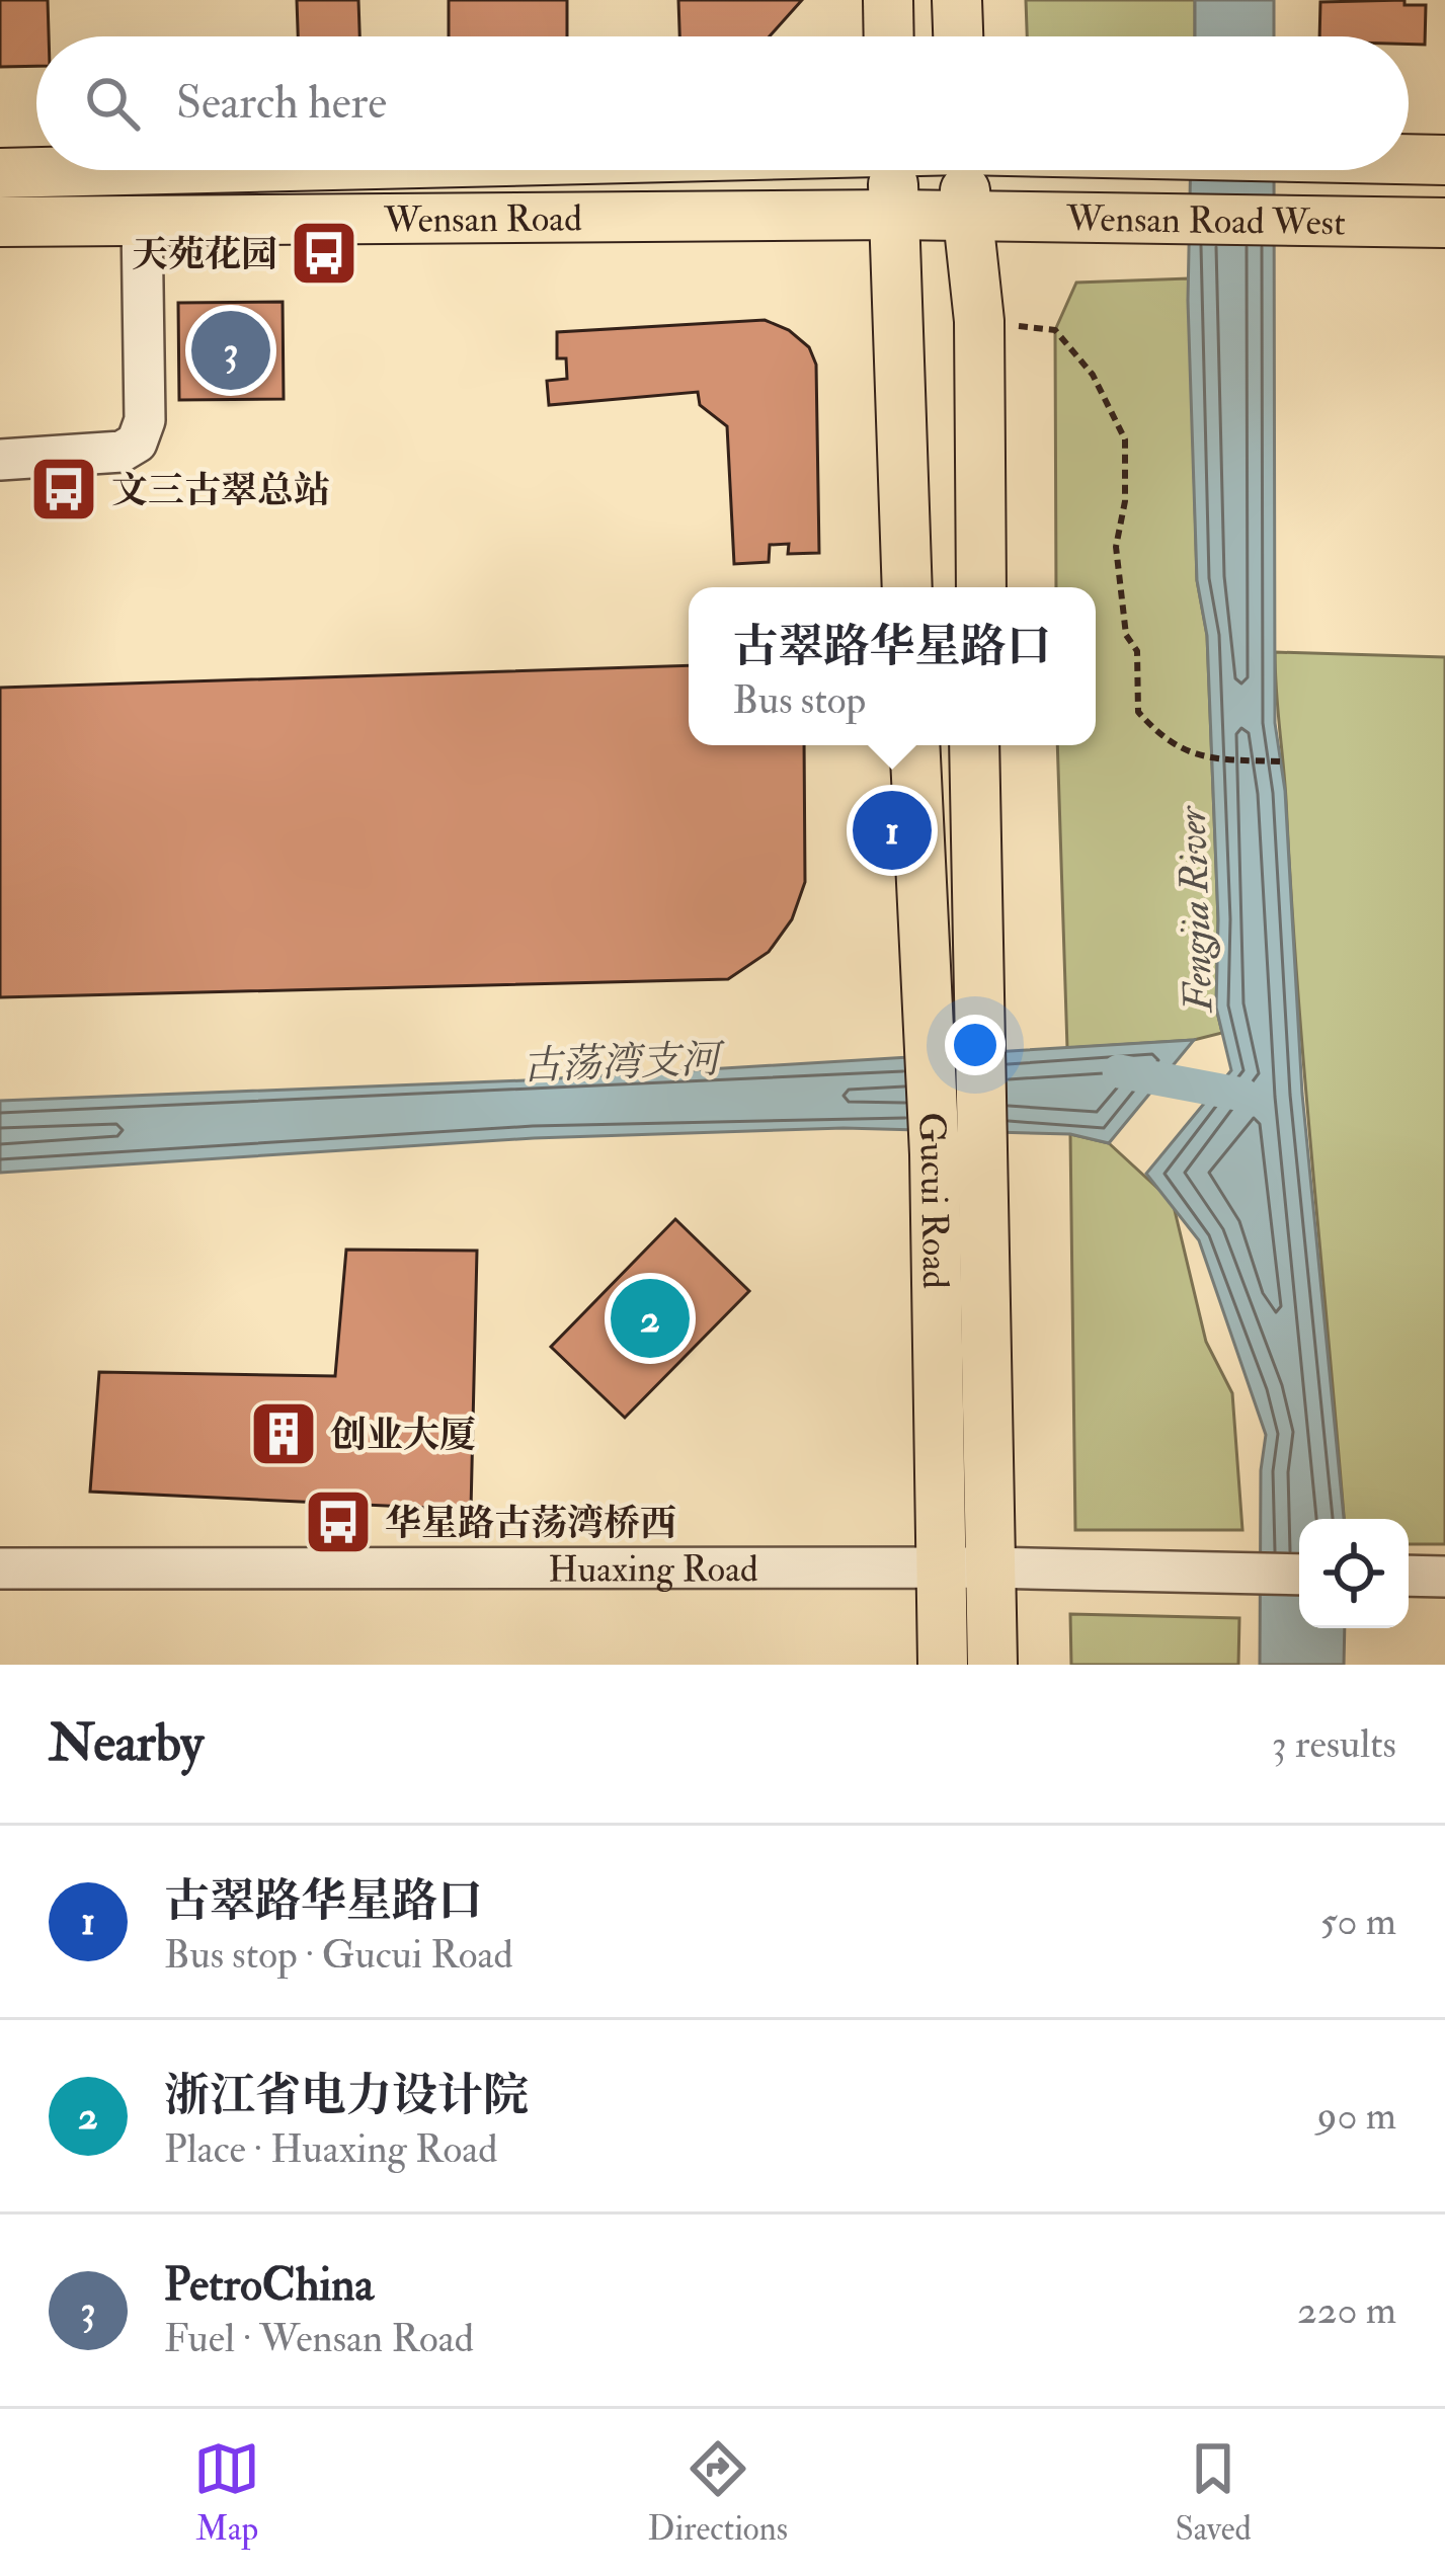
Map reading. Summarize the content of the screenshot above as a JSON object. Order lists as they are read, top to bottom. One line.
{"streets":{"main road":["Wensan Road","Wensan Road West","Gucui Road"],"street":["Huaxing Road"]},"crossings":[["Wensan Road","Wensan Road West"],["Gucui Road","Huaxing Road"]],"water":["Fengjia River","古荡湾支河"],"places":{"bus stop":["天苑花园","文三古翠总站","华星路古荡湾桥西"],"building":["创业大厦"]},"page":{"search":"Search here","pins":["3","1","2"],"popup":["古翠路华星路口","Bus stop"],"heading":["Nearby","3 results"],"list":[{"mark":"1","name":"古翠路华星路口","note":"Bus stop · Gucui Road","value":"50 m"},{"mark":"2","name":"浙江省电力设计院","note":"Place · Huaxing Road","value":"90 m"},{"mark":"3","name":"PetroChina","note":"Fuel · Wensan Road","value":"220 m"}],"nav":["Map","Directions","Saved"]}}
